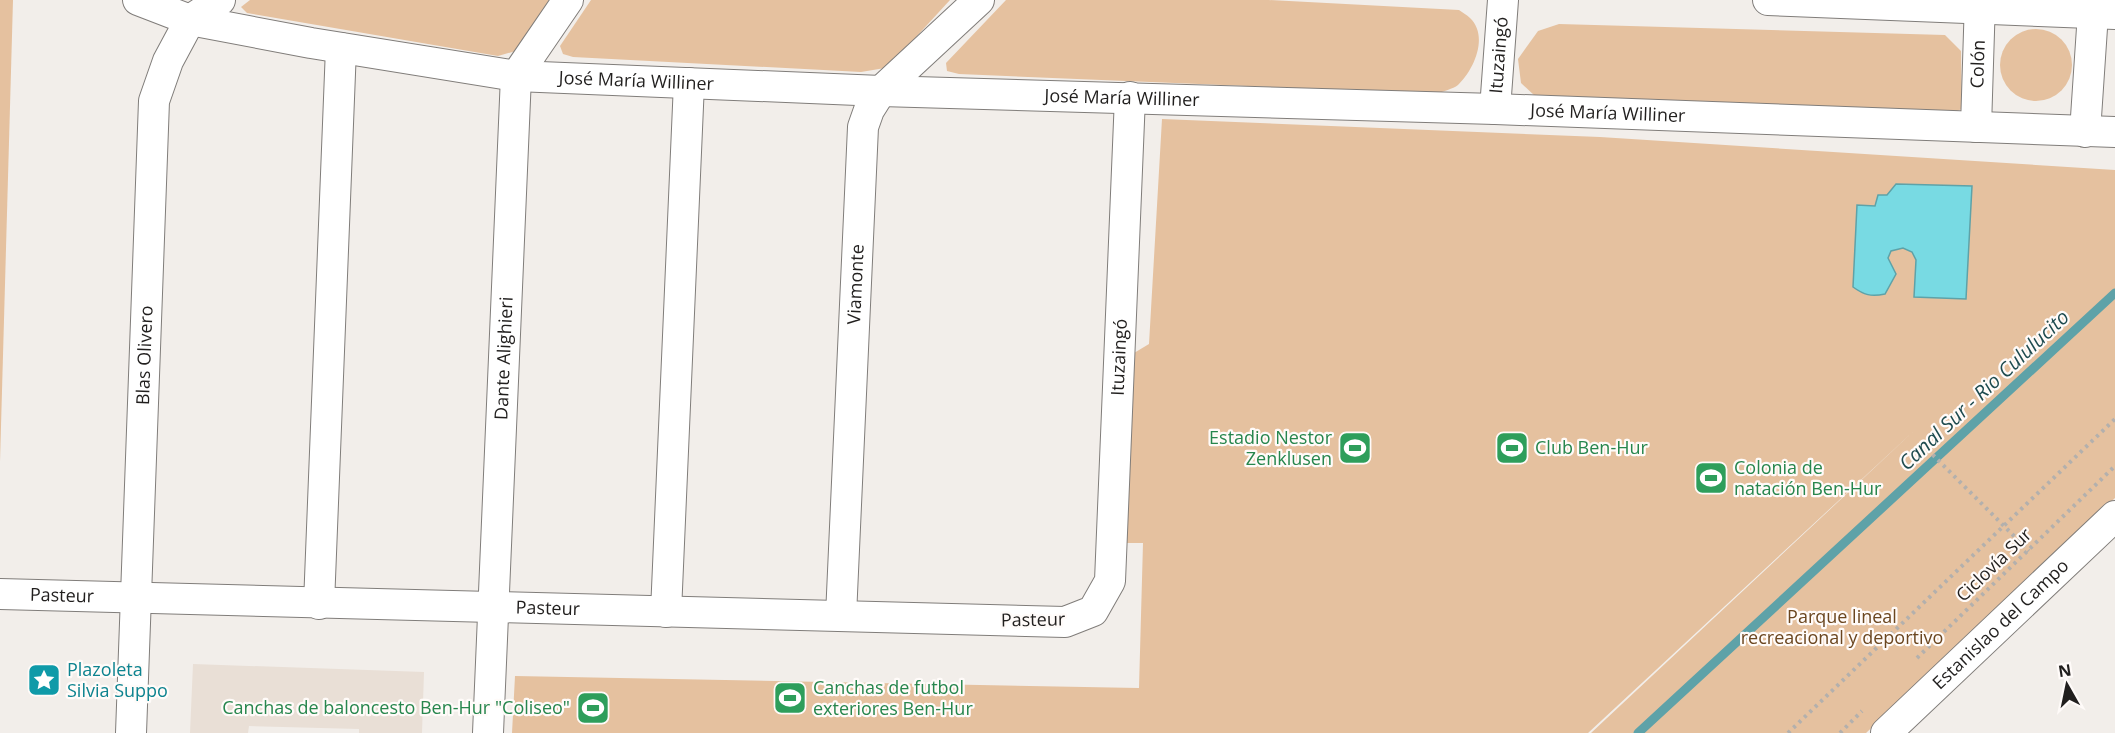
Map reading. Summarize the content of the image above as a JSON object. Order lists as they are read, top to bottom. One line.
{"streets":{"street":["Ituzaingó","Colón","José María Williner","Viamonte","Blas Olivero","Dante Alighieri","Pasteur","Estanislao del Campo"],"path":["Ciclovía Sur"]},"crossings":[["Ituzaingó","José María Williner"],["Ituzaingó","Pasteur"],["Colón","José María Williner"],["José María Williner","Viamonte"],["José María Williner","Blas Olivero"],["José María Williner","Dante Alighieri"],["Viamonte","Pasteur"],["Blas Olivero","Pasteur"],["Dante Alighieri","Pasteur"]],"water":["Canal Sur - Rio Cululucito"],"parks":["Parque lineal recreacional y deportivo"],"places":{"sports":["Estadio Nestor Zenklusen","Club Ben-Hur","Colonia de natación Ben-Hur","Canchas de futbol exteriores Ben-Hur","Canchas de baloncesto Ben-Hur \"Coliseo\""],"place":["Plazoleta Silvia Suppo"]},"north":"top"}
